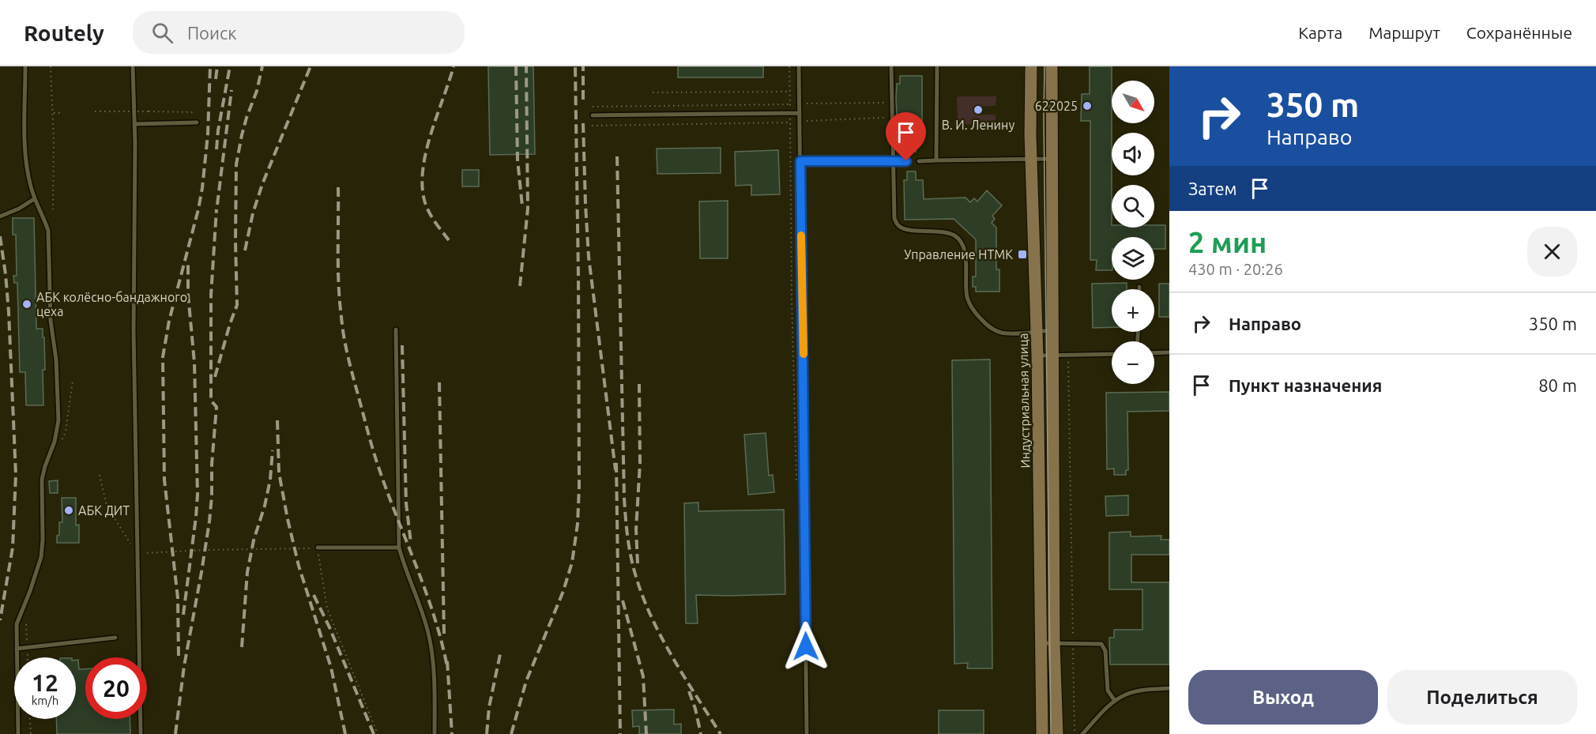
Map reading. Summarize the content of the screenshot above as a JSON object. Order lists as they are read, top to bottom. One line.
{"streets":{"main road":["Индустриальная улица"]},"places":{"other":["622025","В. И. Ленину","АБК колёсно-бандажного цеха","АБК ДИТ"],"transit":["Управление НТМК"]},"north":"bottom right","page":{"header":"Routely","search":"Поиск","nav":["Карта","Маршрут","Сохранённые"],"turn":["350 m","Направо"],"map_buttons":["+","−"],"then":"Затем","heading":["2 мин","430 m · 20:26"],"list":[{"name":"Направо","value":"350 m"},{"name":"Пункт назначения","value":"80 m"}],"speed":"12 km/h","limit":"20","buttons":["Выход","Поделиться"]}}
